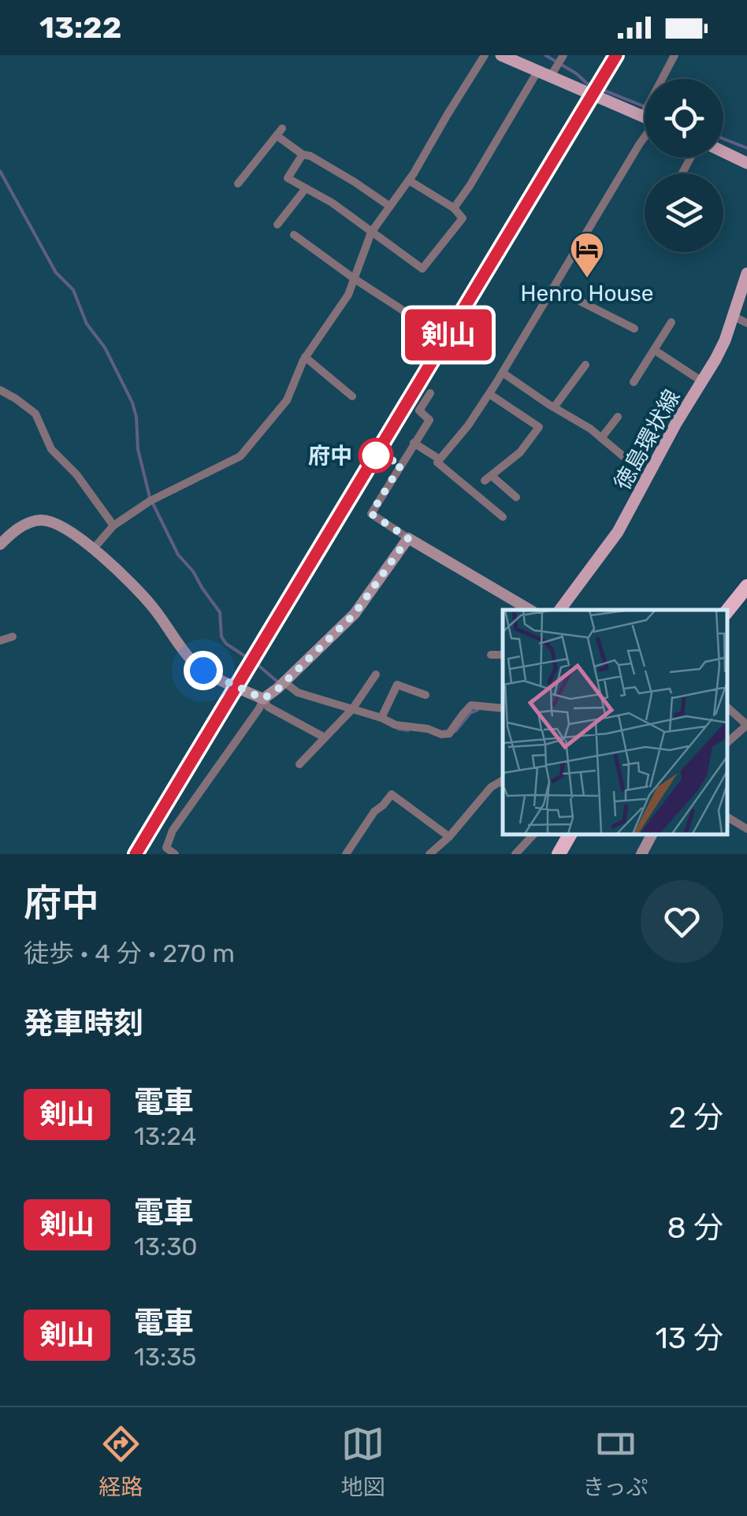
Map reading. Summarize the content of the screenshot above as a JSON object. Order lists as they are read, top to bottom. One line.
{"streets":{"main road":["徳島環状線"]},"places":{"hotel":["Henro House"],"other":["府中"]},"page":{"status":"13:22","on_map":"剣山","heading":[["府中","徒歩 · 4 分 · 270 m"],"発車時刻"],"list":[{"mark":"剣山","name":"電車","note":"13:24","value":"2 分"},{"mark":"剣山","name":"電車","note":"13:30","value":"8 分"},{"mark":"剣山","name":"電車","note":"13:35","value":"13 分"}],"tabs":["経路","地図","きっぷ"]}}
